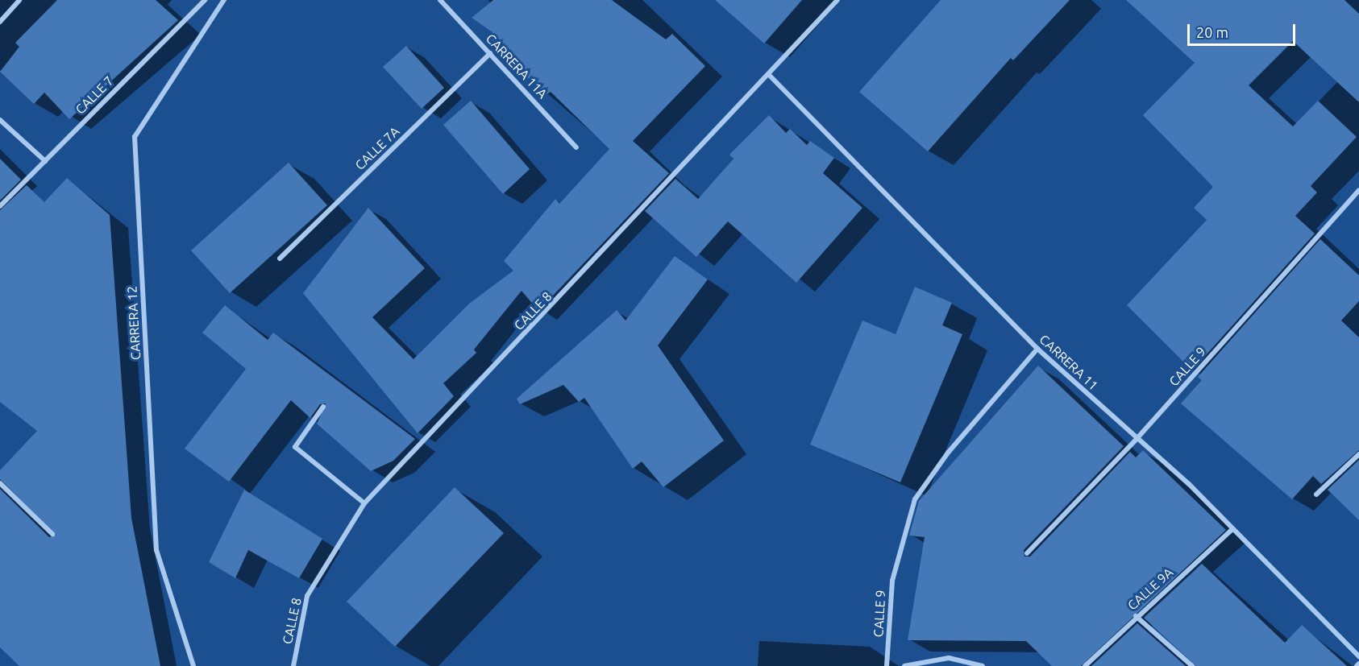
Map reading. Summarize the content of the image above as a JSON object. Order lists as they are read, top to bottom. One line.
{"streets":{"street":["CARRERA 11A","CALLE 7","CALLE 7A","CALLE 8","CARRERA 12","CARRERA 11","CALLE 9","CALLE 9A"]},"crossings":[["CARRERA 11A","CALLE 7A"],["CALLE 8","CARRERA 11"],["CARRERA 11","CALLE 9"],["CARRERA 11","CALLE 9A"]],"scale_bar":"20 m"}
